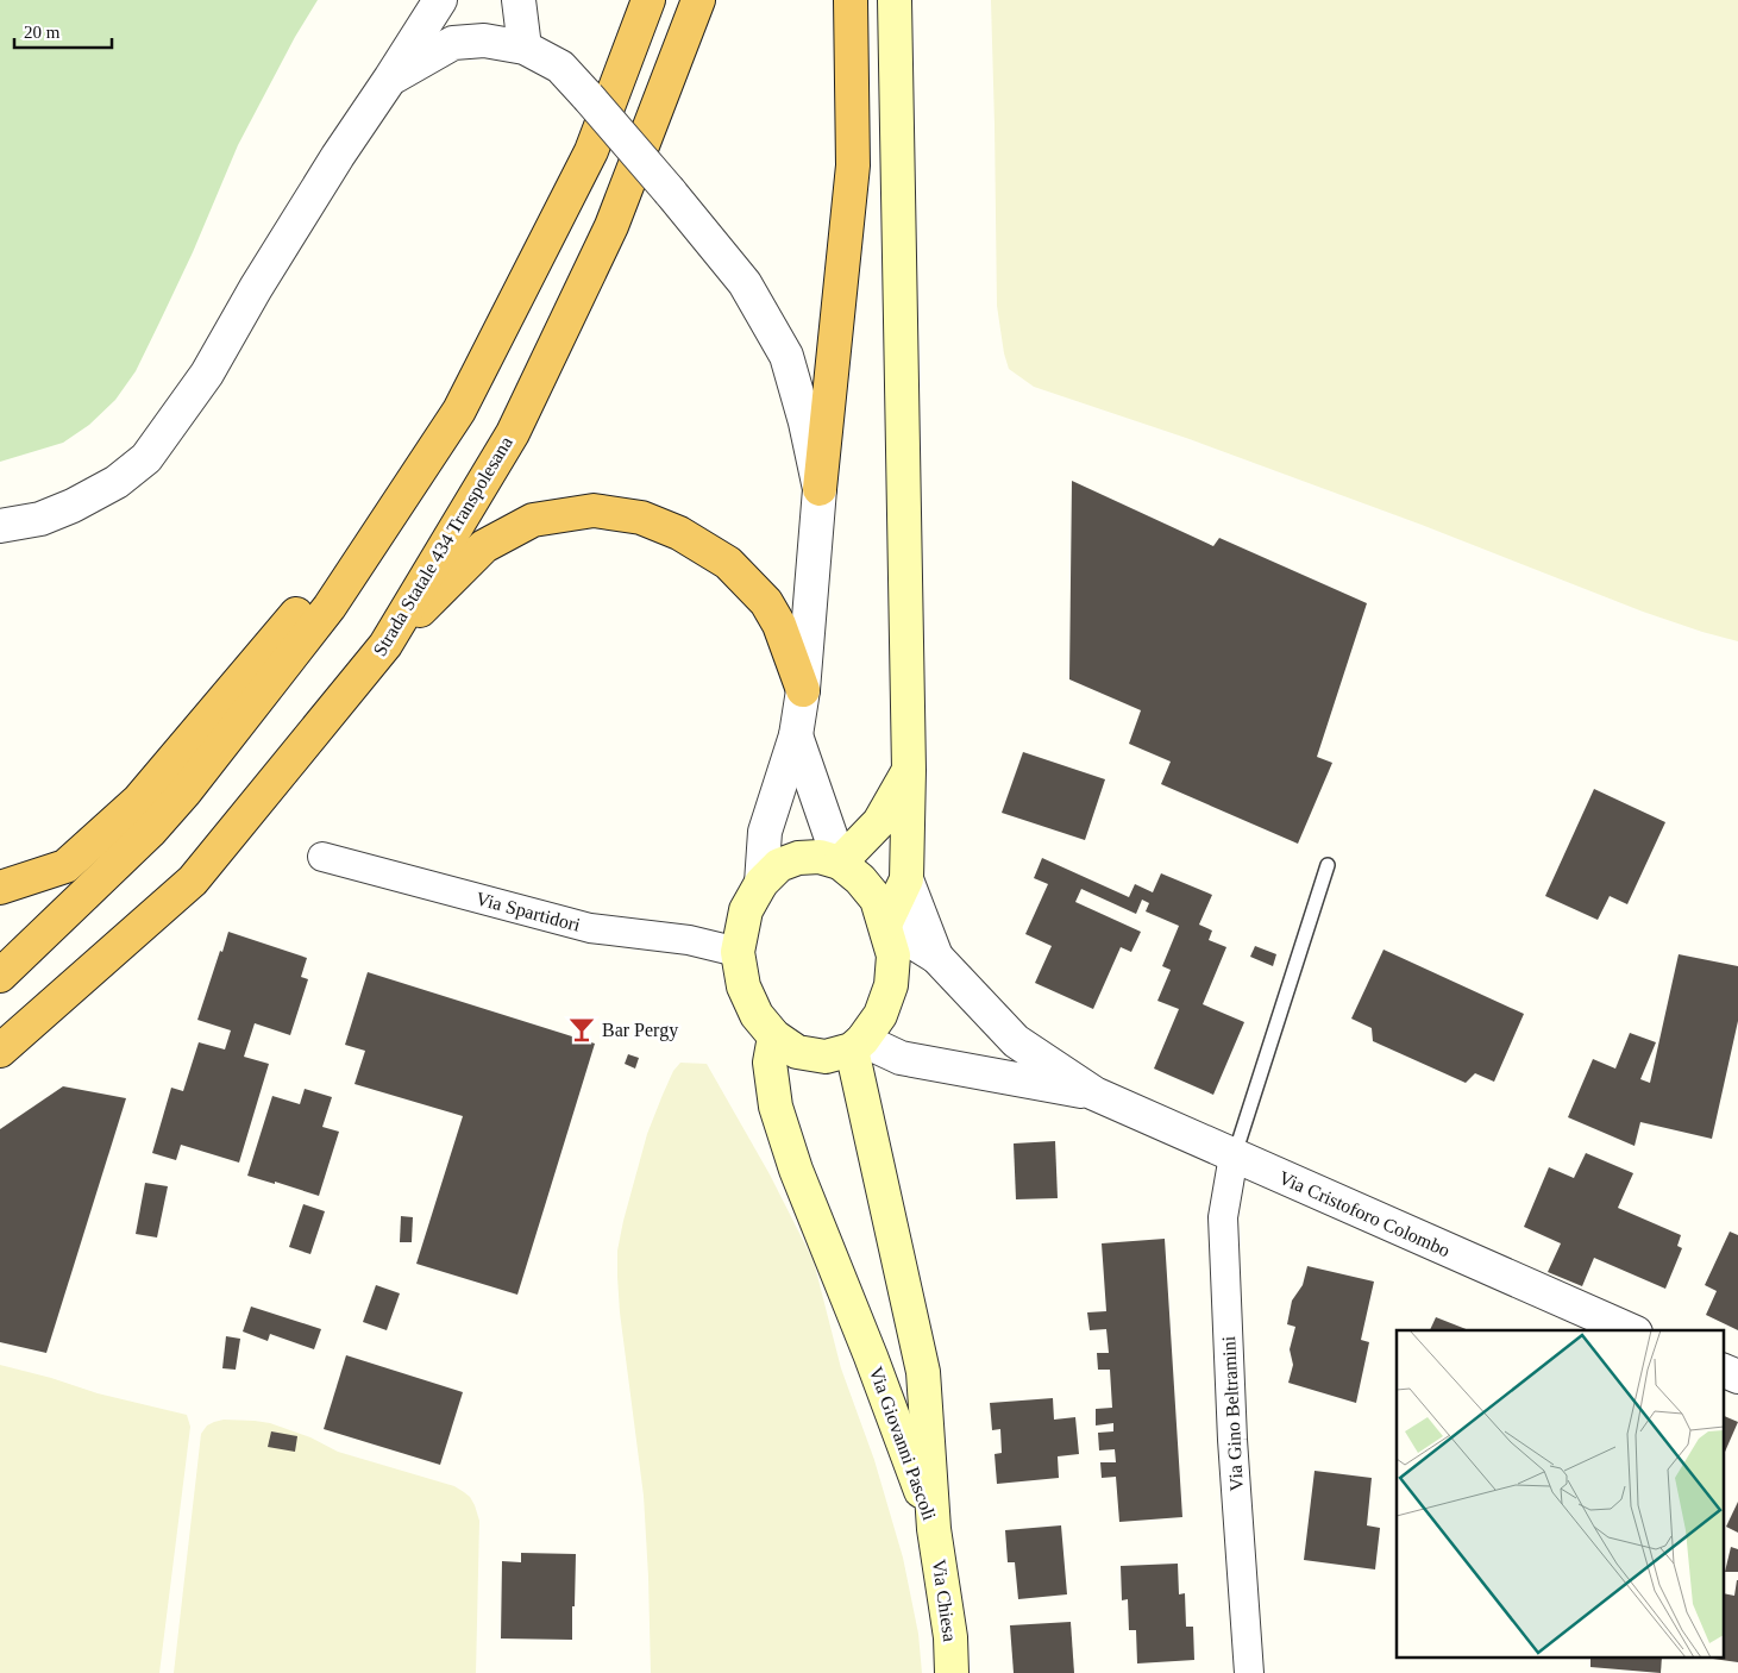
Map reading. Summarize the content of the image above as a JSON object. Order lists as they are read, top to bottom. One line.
{"streets":{"highway":["Strada Statale 434 Transpolesana"],"main road":["Via Giovanni Pascoli","Via Chiesa"],"street":["Via Spartidori","Via Cristoforo Colombo","Via Gino Beltramini"]},"crossings":[["Via Spartidori","Via Cristoforo Colombo"],["Via Spartidori","Via Giovanni Pascoli"],["Via Cristoforo Colombo","Via Gino Beltramini"],["Via Cristoforo Colombo","Via Giovanni Pascoli"],["Via Giovanni Pascoli","Via Chiesa"]],"places":{"bar":["Bar Pergy"]},"scale_bar":"20 m"}
